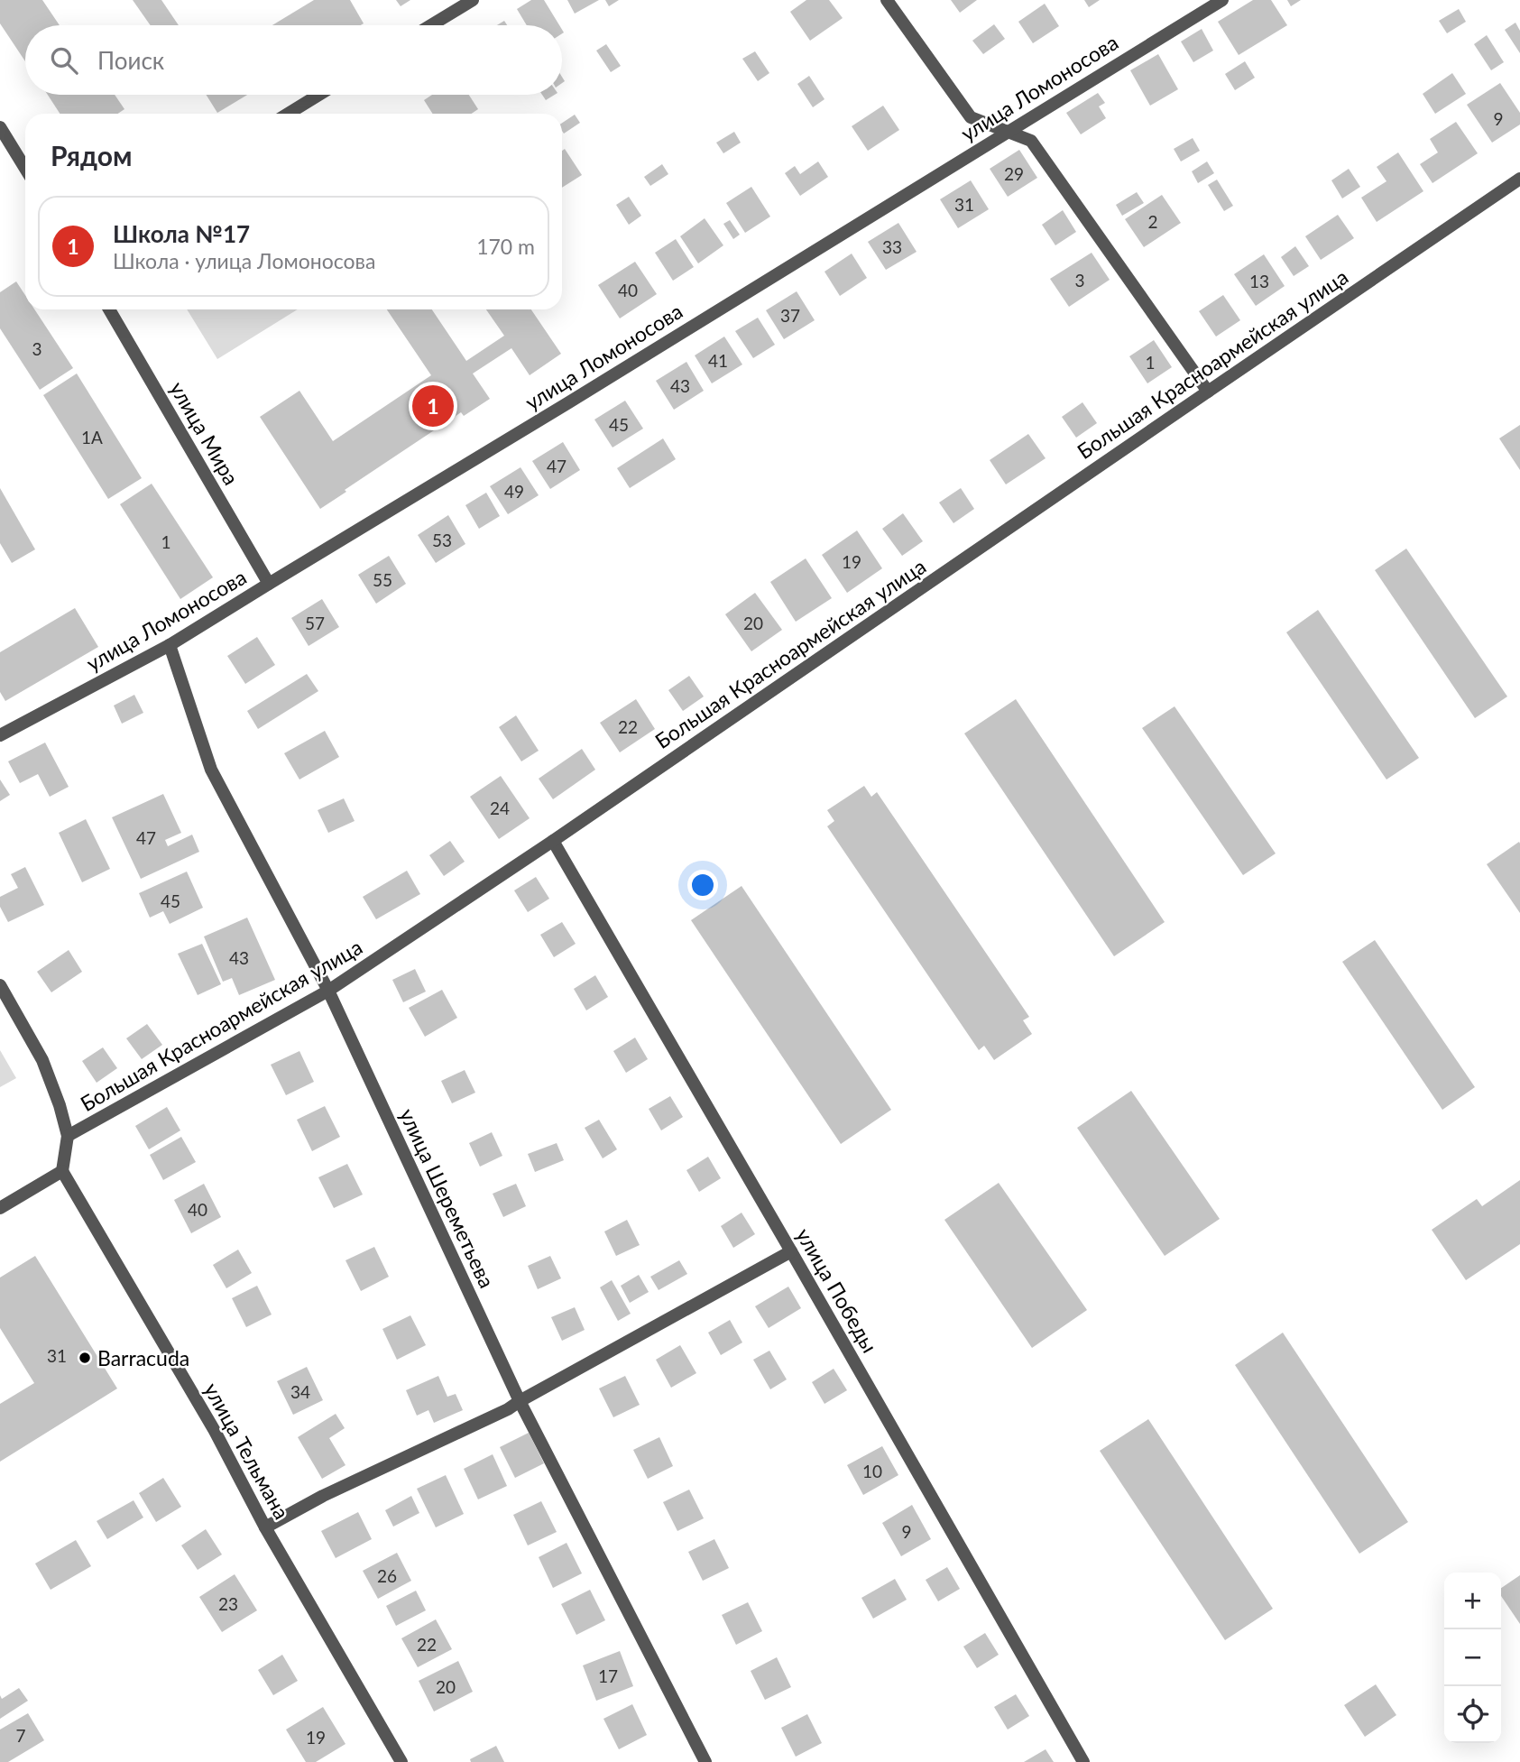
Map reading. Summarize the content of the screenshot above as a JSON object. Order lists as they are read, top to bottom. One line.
{"streets":{"street":["улица Ломоносова","Большая Красноармейская улица","улица Мира","улица Шереметьева","улица Победы","улица Тельмана"]},"crossings":[["улица Ломоносова","улица Мира"],["улица Ломоносова","улица Шереметьева"],["Большая Красноармейская улица","улица Шереметьева"],["Большая Красноармейская улица","улица Победы"]],"places":["Barracuda"],"house_numbers":["9","29","31","2","33","3","13","40","37","3","41","1","43","45","1А","47","49","53","1","19","55","57","20","22","24","47","45","43","40","31","34","10","9","26","23","22","17","20","7","19"],"page":{"search":"Поиск","heading":"Рядом","list":[{"mark":"1","name":"Школа №17","note":"Школа · улица Ломоносова","value":"170 m"}],"pins":"1","map_buttons":["+","−"]}}
